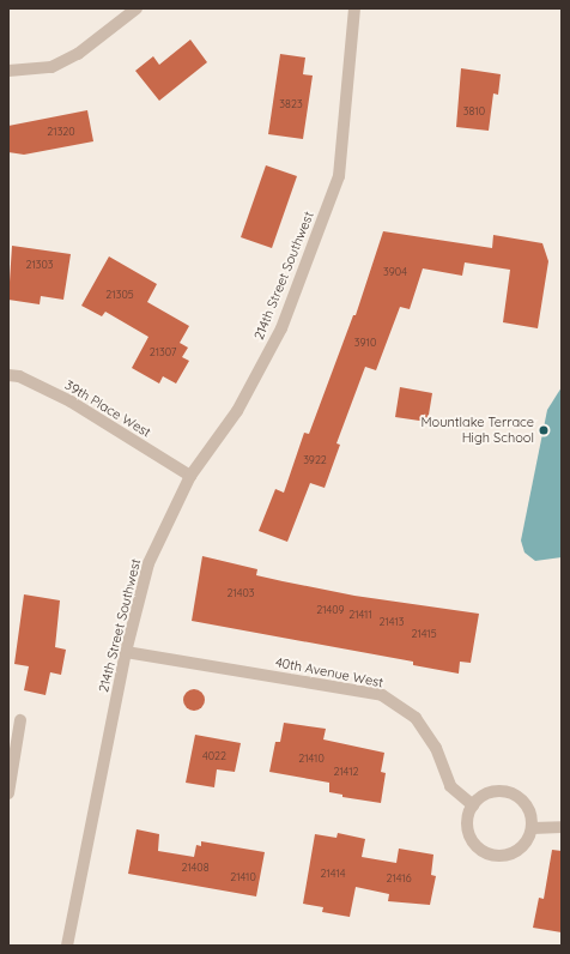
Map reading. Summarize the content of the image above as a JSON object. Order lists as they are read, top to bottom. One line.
{"streets":{"street":["214th Street Southwest","39th Place West","40th Avenue West"]},"crossings":[["214th Street Southwest","39th Place West"],["214th Street Southwest","40th Avenue West"]],"places":["Mountlake Terrace High School"],"house_numbers":["3823","3810","21320","21303","3904","21305","3910","21307","3922","21403","21409","21411","21413","21415","4022","21410","21412","21408","21414","21410","21416"]}
